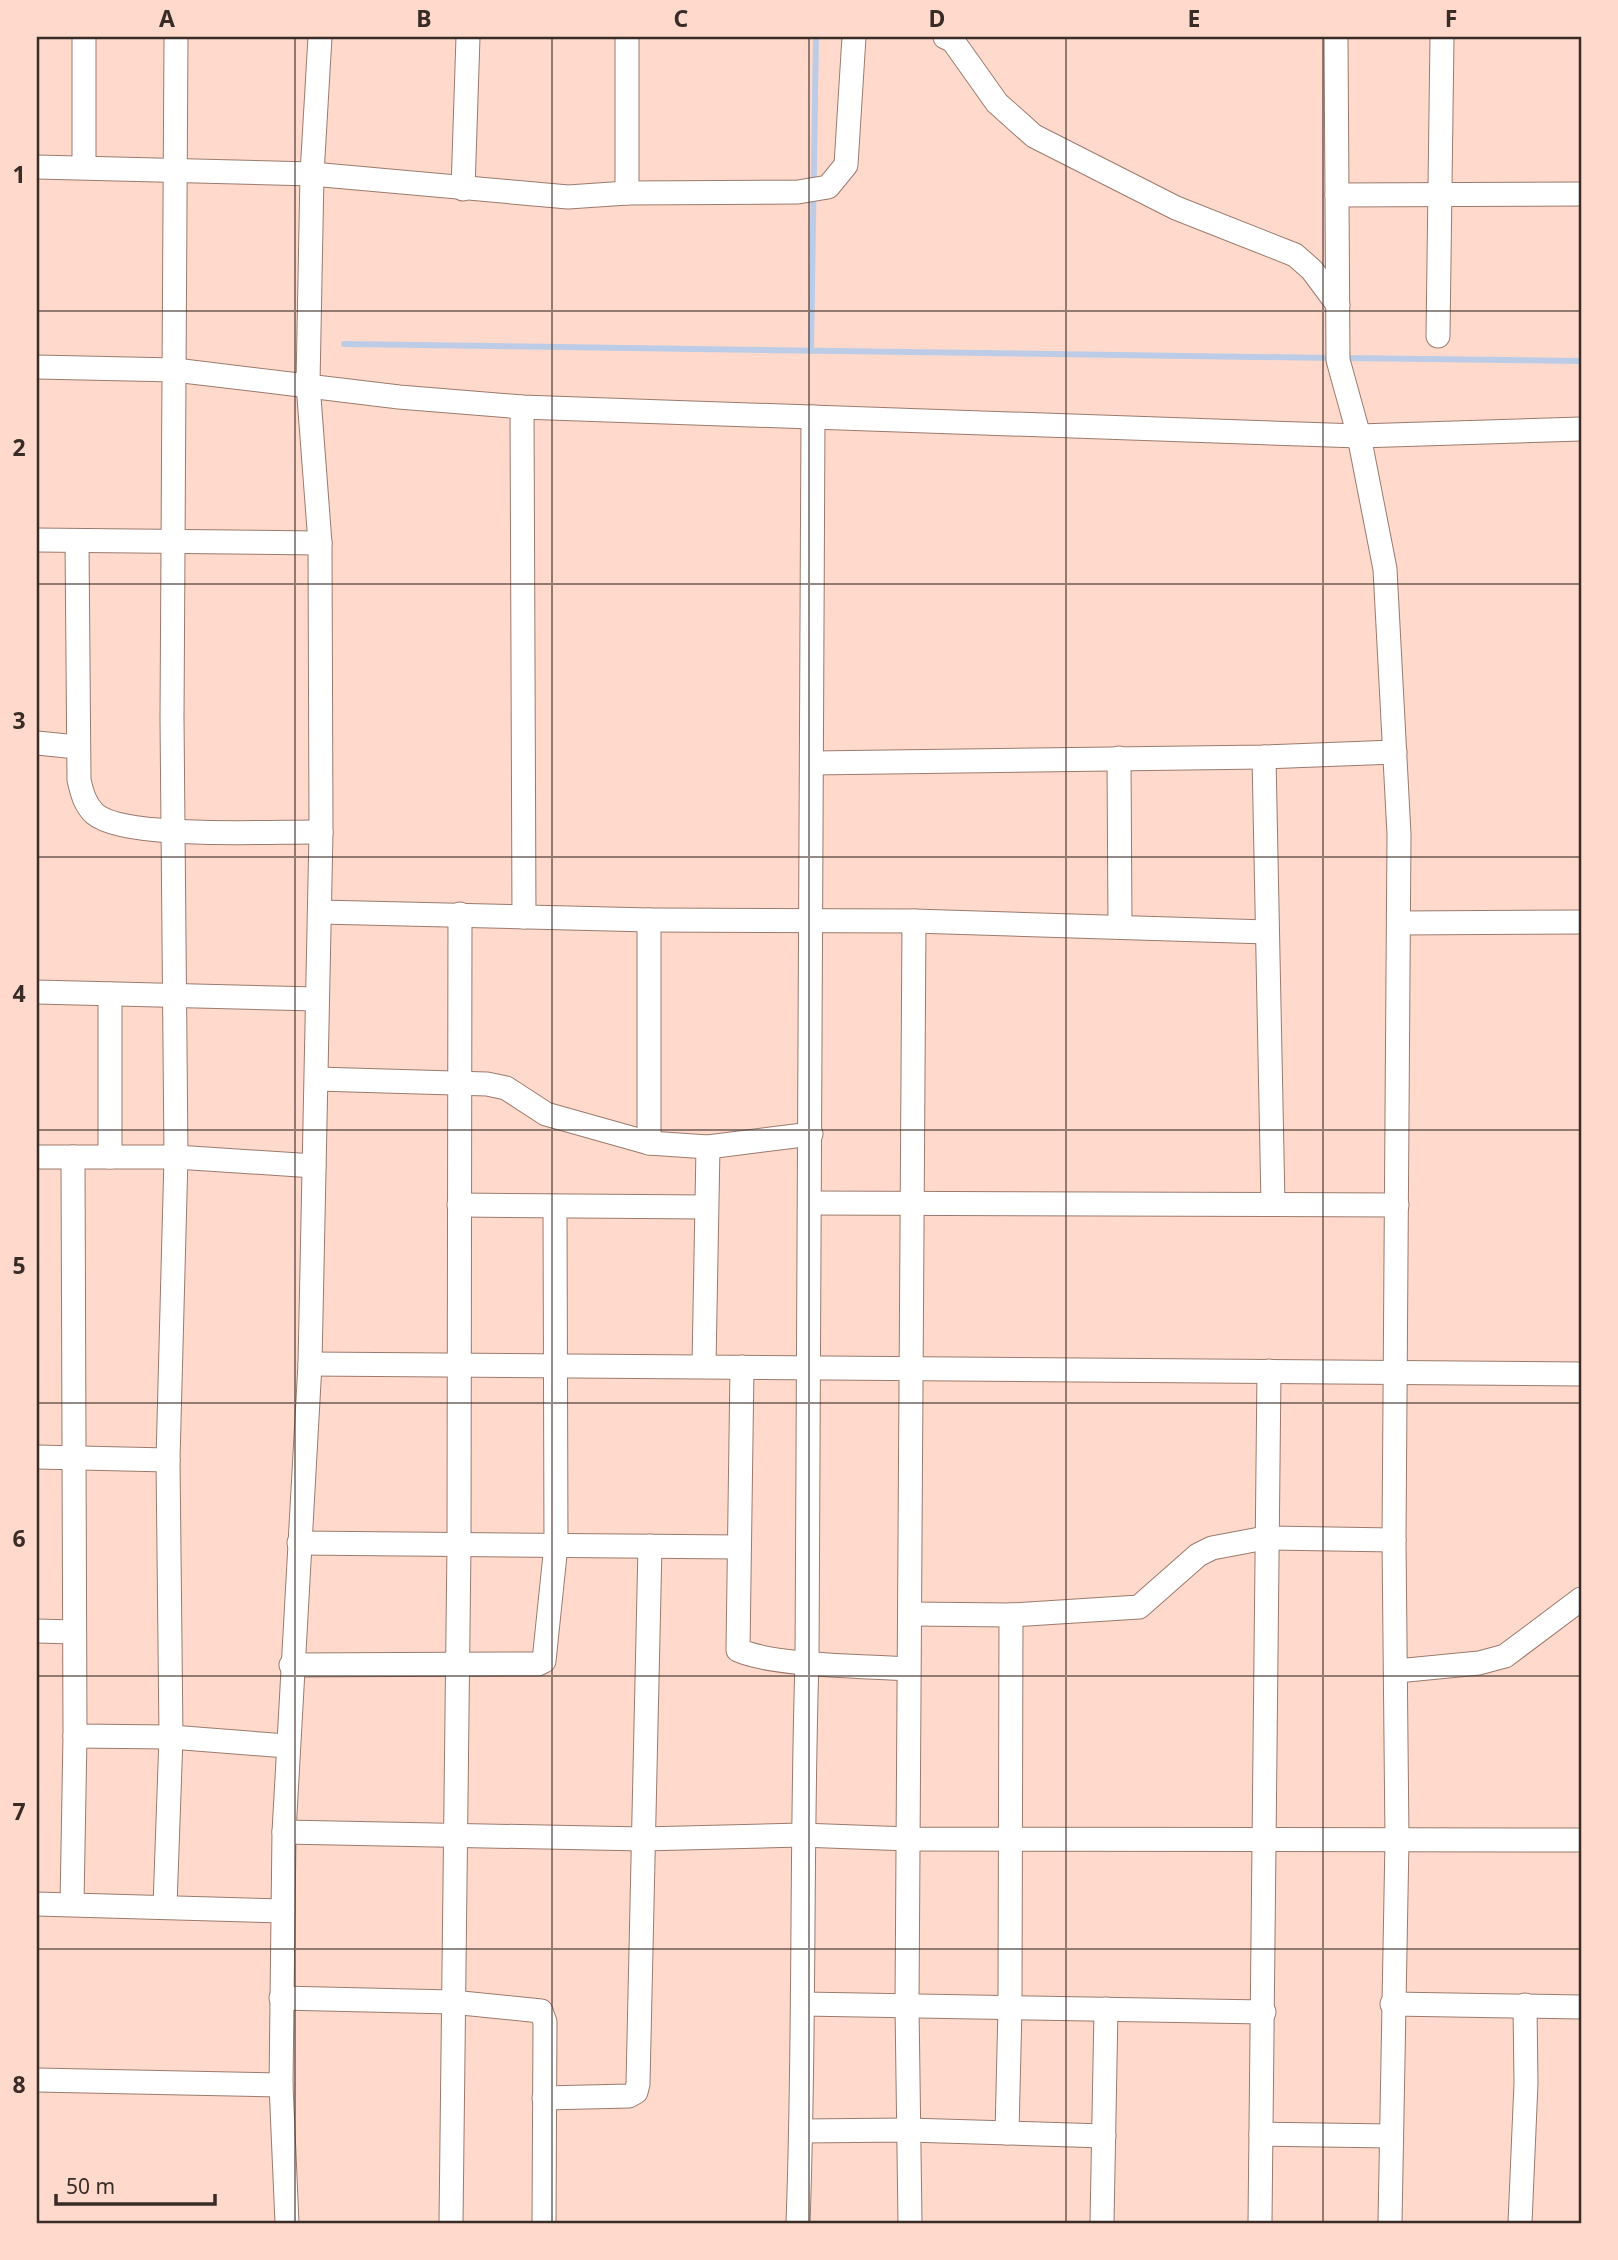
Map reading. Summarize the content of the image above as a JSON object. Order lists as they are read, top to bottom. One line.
{"scale_bar":"50 m","grid":{"columns":["A","B","C","D","E","F"],"rows":["1","2","3","4","5","6","7","8"]}}
